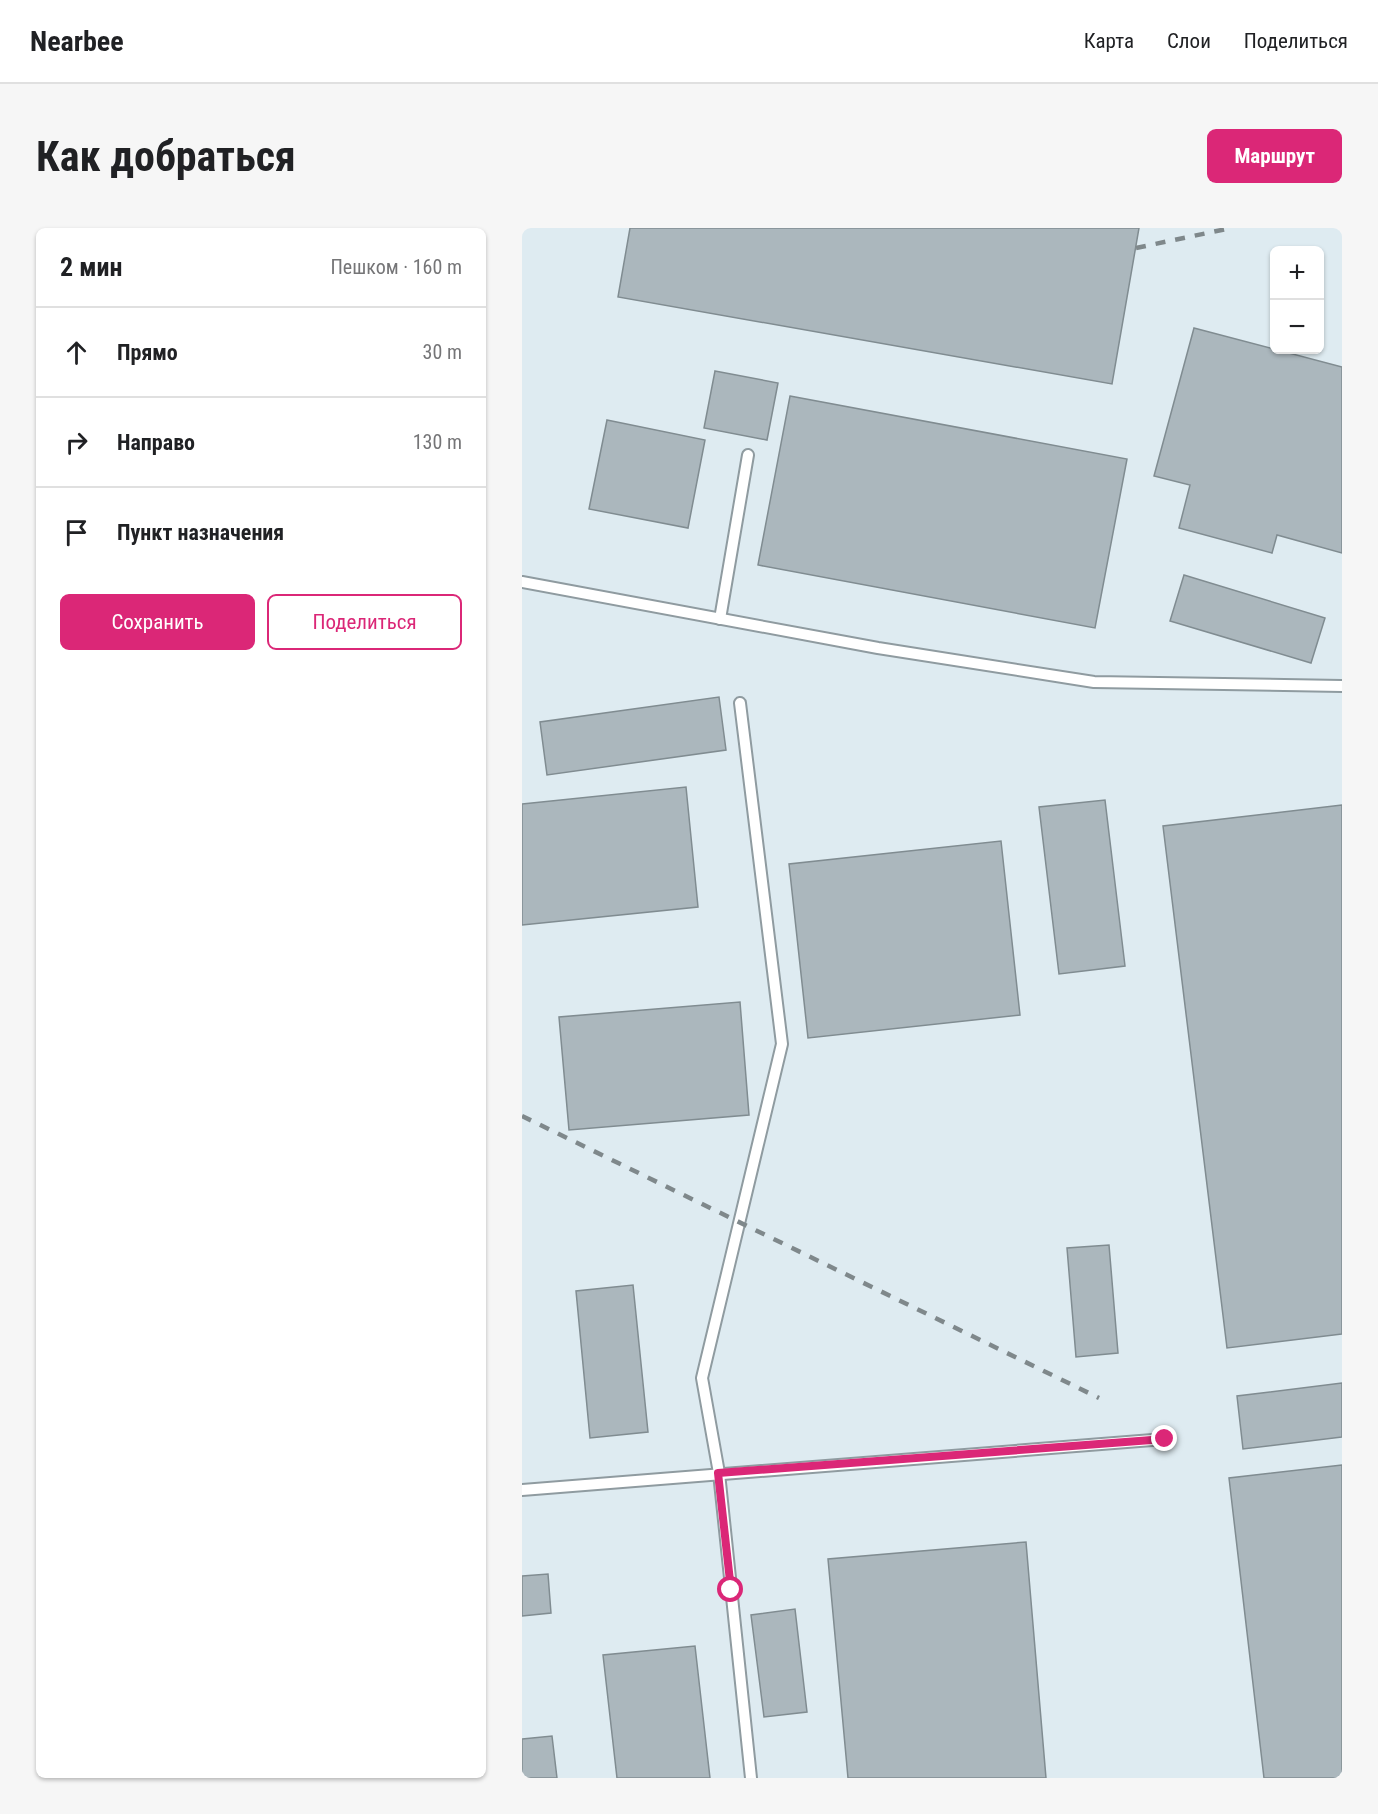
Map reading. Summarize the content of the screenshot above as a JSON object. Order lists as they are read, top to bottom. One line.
{"page":{"header":"Nearbee","nav":["Карта","Слои","Поделиться"],"buttons":["Маршрут",["Сохранить","Поделиться"]],"title":"Как добраться","heading":["2 мин","Пешком · 160 m"],"map_buttons":["+","−"],"list":[["Прямо","30 m"],["Направо","130 m"],"Пункт назначения"]}}
